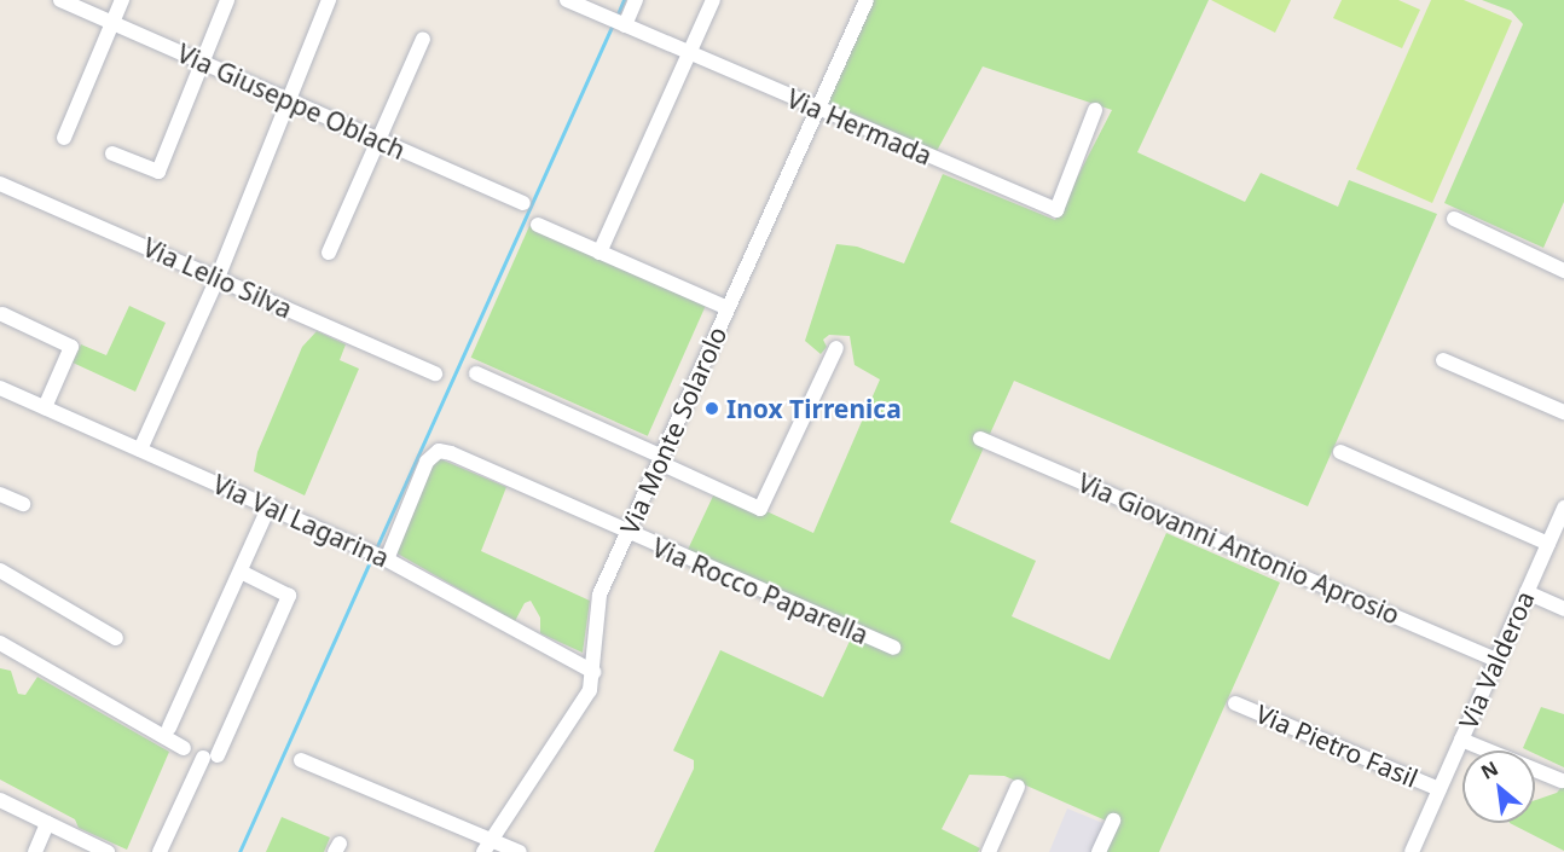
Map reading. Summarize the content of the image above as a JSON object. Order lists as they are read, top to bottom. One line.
{"streets":{"street":["Via Giuseppe Oblach","Via Hermada","Via Lelio Silva","Via Monte Solarolo","Via Val Lagarina","Via Giovanni Antonio Aprosio","Via Rocco Paparella","Via Valderoa","Via Pietro Fasil"]},"crossings":[["Via Hermada","Via Monte Solarolo"],["Via Monte Solarolo","Via Val Lagarina"],["Via Monte Solarolo","Via Rocco Paparella"],["Via Val Lagarina","Via Rocco Paparella"],["Via Giovanni Antonio Aprosio","Via Valderoa"],["Via Valderoa","Via Pietro Fasil"]],"places":["Inox Tirrenica"],"north":"top left"}
